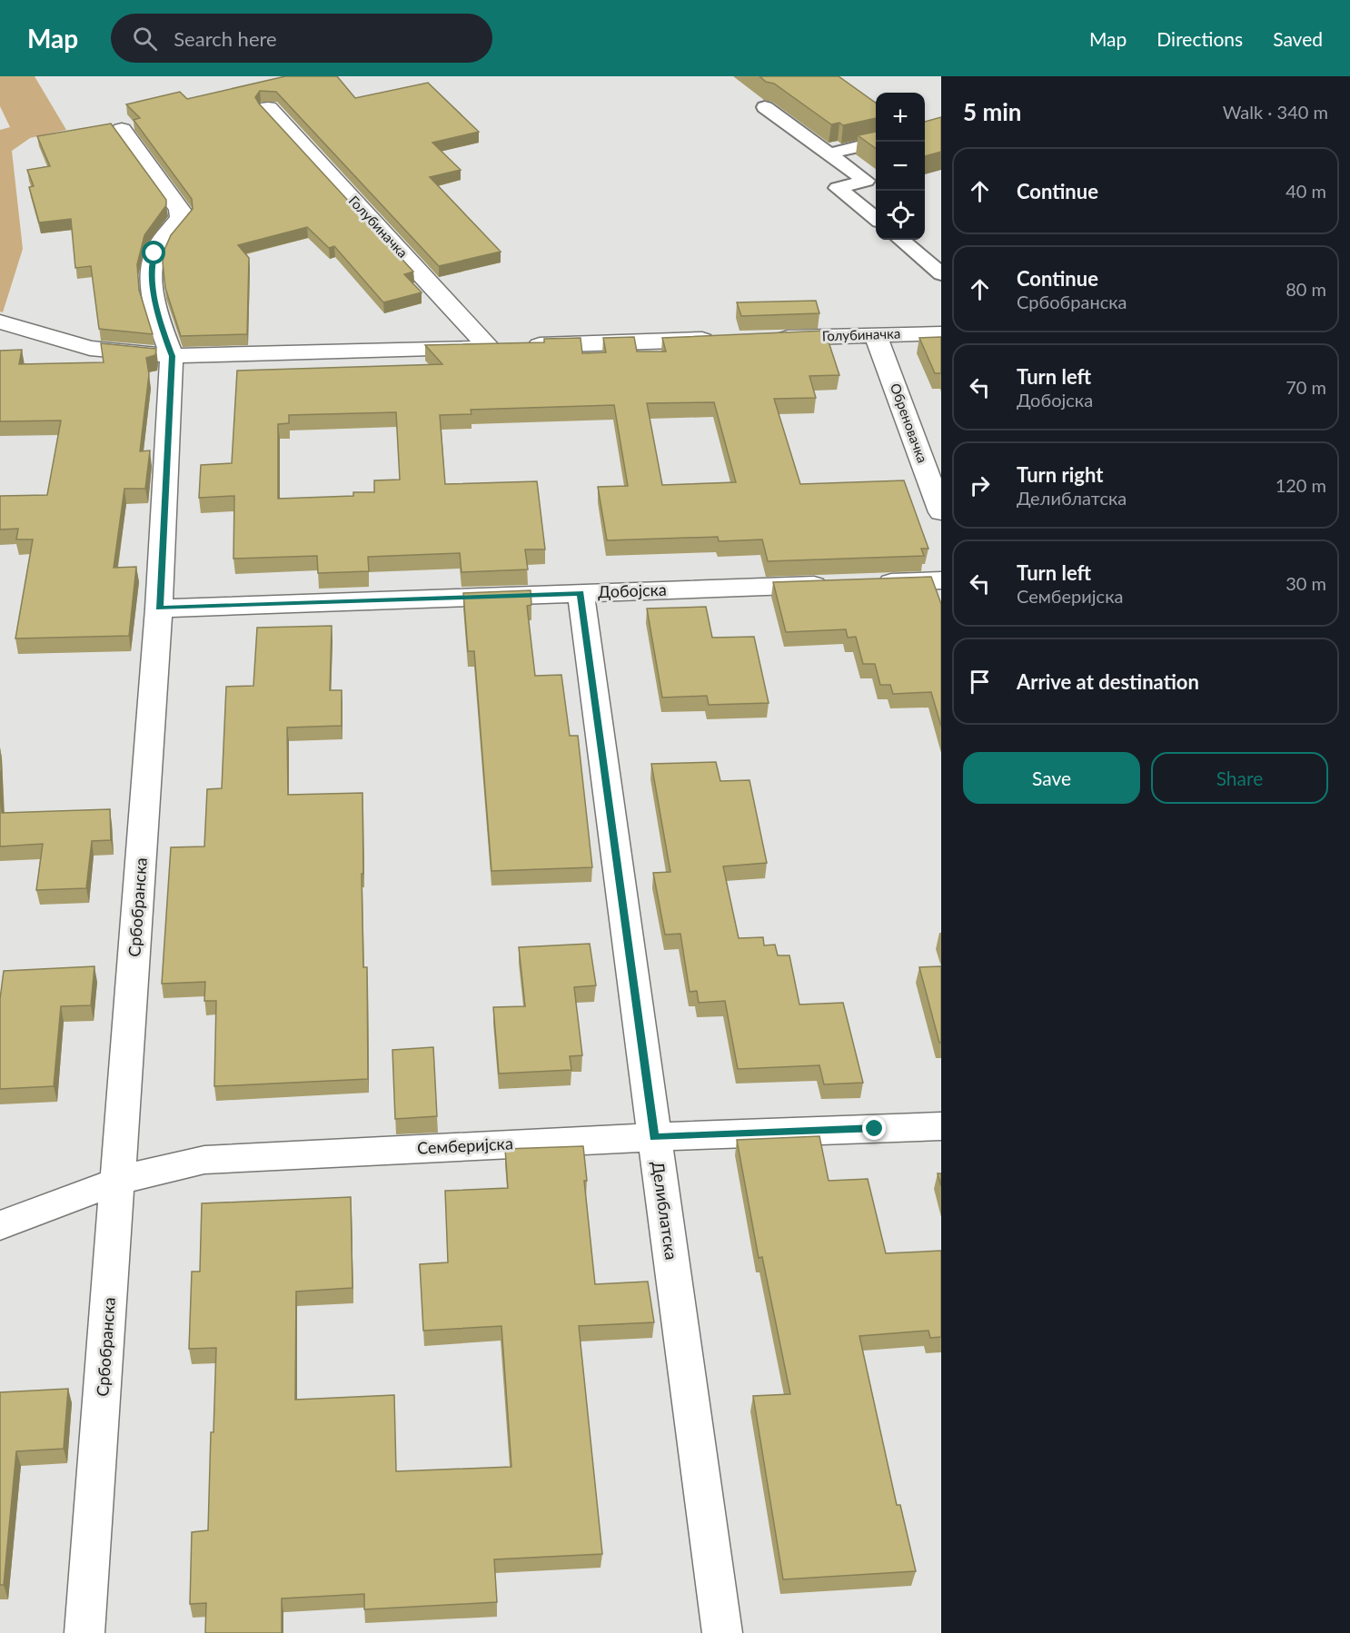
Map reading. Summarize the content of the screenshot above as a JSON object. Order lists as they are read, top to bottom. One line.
{"streets":{"street":["Голубиначка","Обреновачка","Добојска","Србобранска","Семберијска","Делиблатска"]},"crossings":[["Голубиначка","Обреновачка"],["Добојска","Србобранска"],["Добојска","Делиблатска"],["Србобранска","Семберијска"],["Семберијска","Делиблатска"]],"page":{"header":"Map","search":"Search here","nav":["Map","Directions","Saved"],"heading":["5 min","Walk · 340 m"],"map_buttons":["+","−"],"list":[["Continue","40 m"],["Continue","Србобранска","80 m"],["Turn left","Добојска","70 m"],["Turn right","Делиблатска","120 m"],["Turn left","Семберијска","30 m"],"Arrive at destination"],"buttons":["Save","Share"]}}
